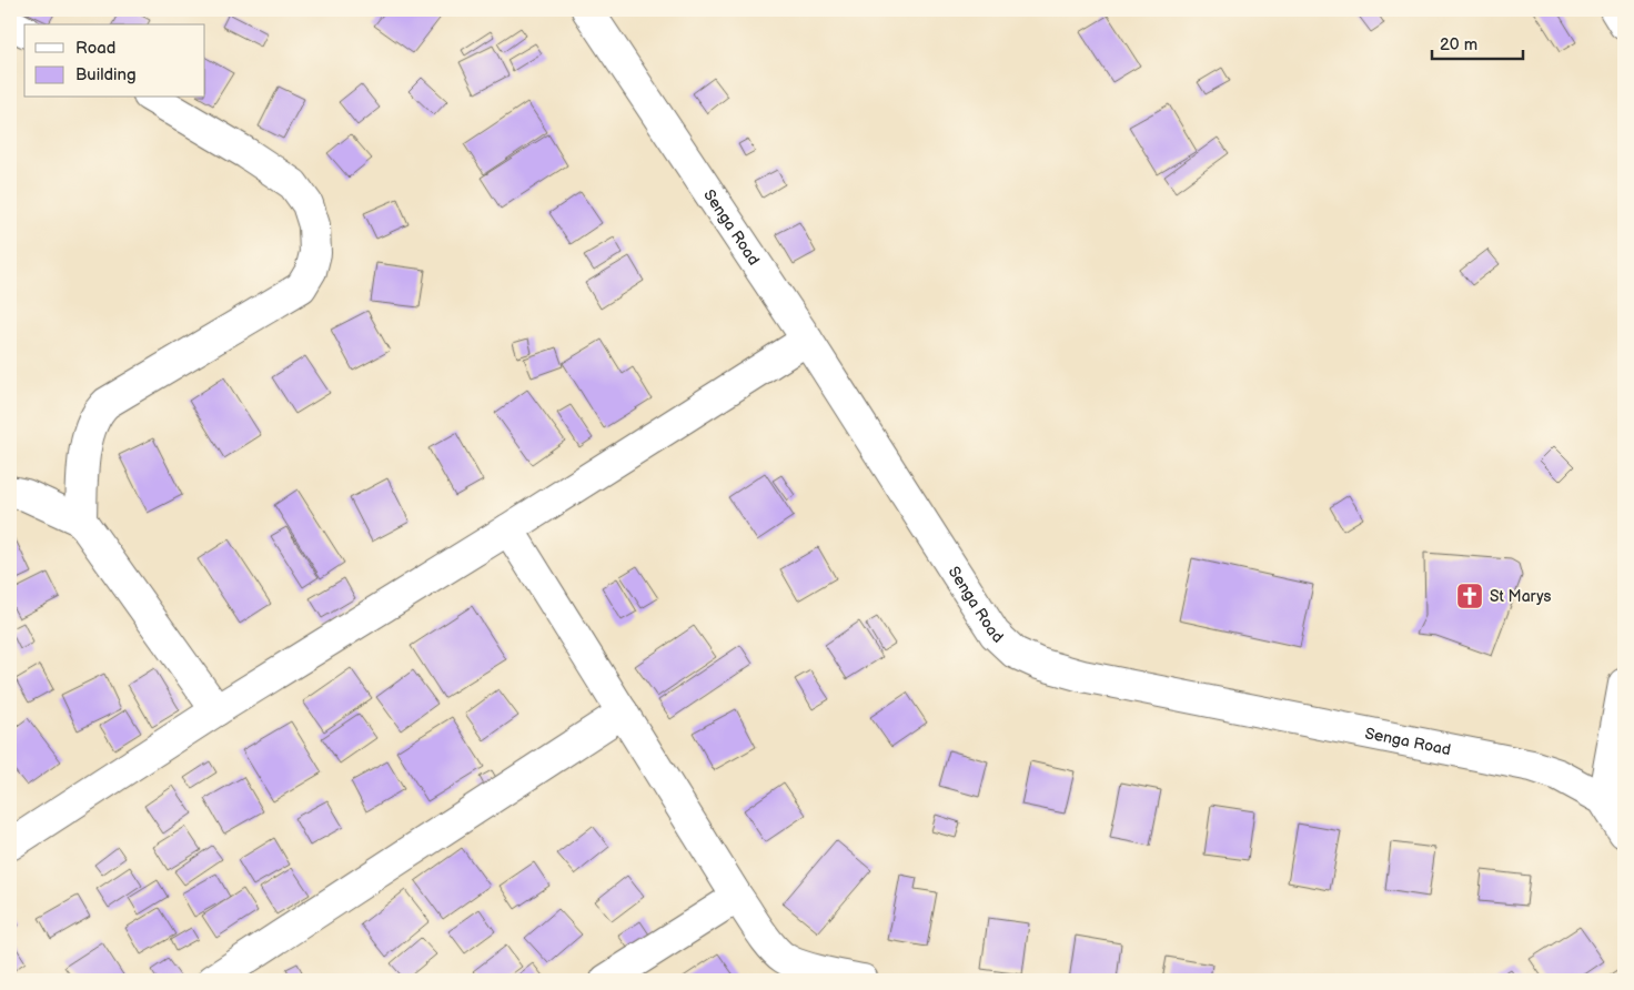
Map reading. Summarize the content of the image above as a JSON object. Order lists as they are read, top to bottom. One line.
{"streets":{"street":["Senga Road"]},"places":{"church":["St Marys"]},"legend":["Road","Building"],"scale_bar":"20 m"}
